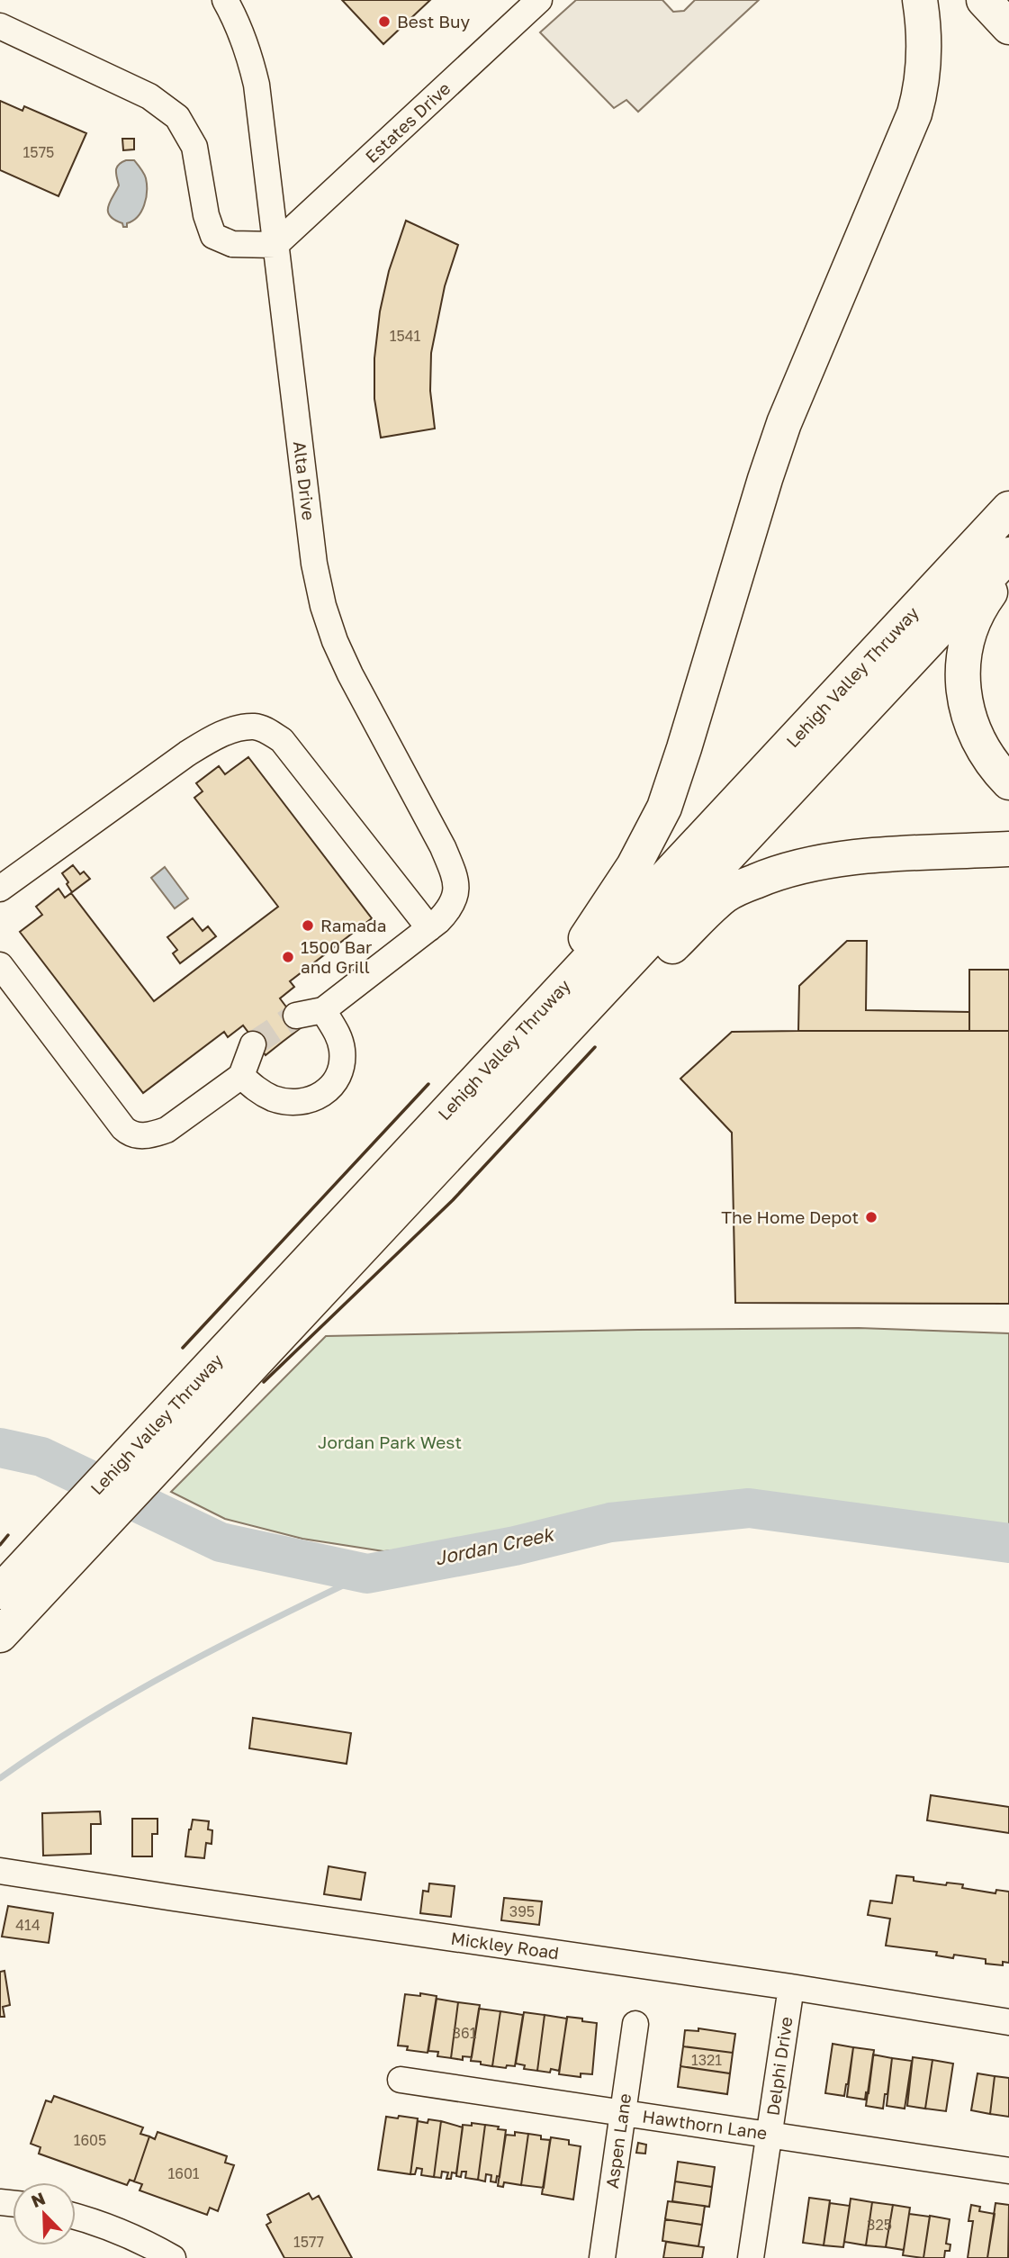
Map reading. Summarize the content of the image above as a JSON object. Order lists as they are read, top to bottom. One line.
{"streets":{"highway":["Lehigh Valley Thruway"],"street":["Estates Drive","Alta Drive","Mickley Road","Delphi Drive","Hawthorn Lane","Aspen Lane"]},"crossings":[["Estates Drive","Alta Drive"],["Mickley Road","Delphi Drive"],["Delphi Drive","Hawthorn Lane"],["Hawthorn Lane","Aspen Lane"]],"water":["Jordan Creek"],"parks":["Jordan Park West"],"places":["Best Buy","Ramada","1500 Bar and Grill","The Home Depot"],"house_numbers":["1575","1541","395","414","361","1321","1605","1601","325","1577"],"north":"top left"}
